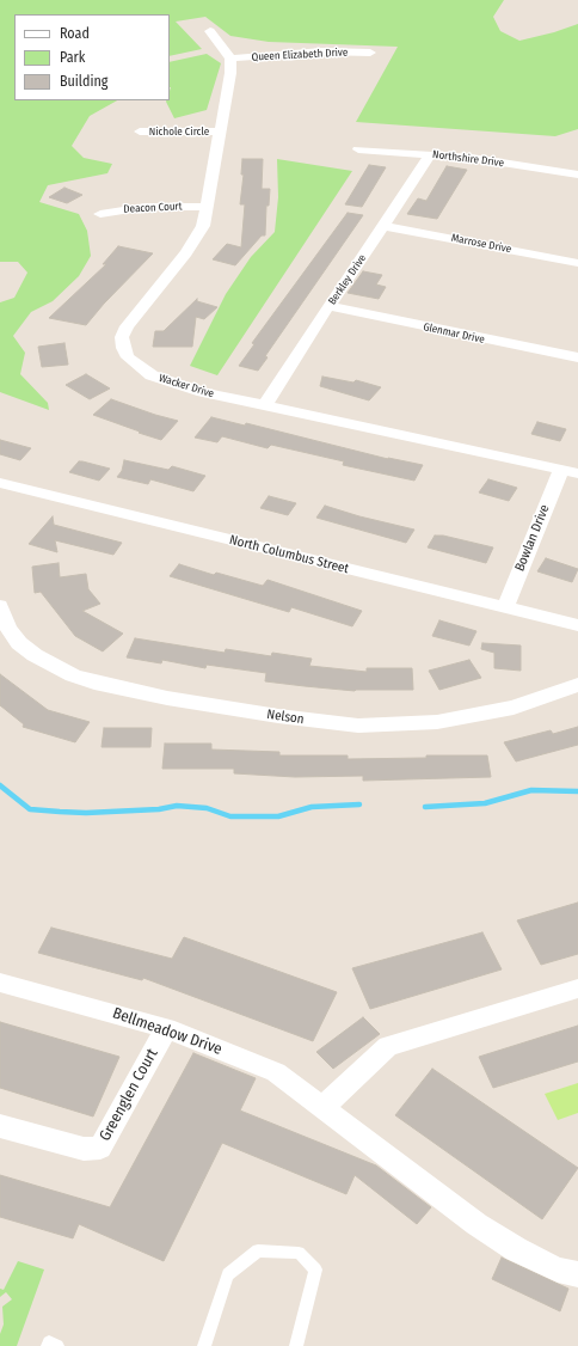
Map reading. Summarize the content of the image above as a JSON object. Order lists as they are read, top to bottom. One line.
{"streets":{"street":["Queen Elizabeth Drive","Nichole Circle","Northshire Drive","Deacon Court","Marrose Drive","Berkley Drive","Glenmar Drive","Wacker Drive","Bowlan Drive","North Columbus Street","Nelson","Bellmeadow Drive","Greenglen Court"]},"crossings":[["Queen Elizabeth Drive","Wacker Drive"],["Nichole Circle","Wacker Drive"],["Northshire Drive","Berkley Drive"],["Deacon Court","Wacker Drive"],["Marrose Drive","Berkley Drive"],["Berkley Drive","Glenmar Drive"],["Berkley Drive","Wacker Drive"],["Wacker Drive","Bowlan Drive"],["Bowlan Drive","North Columbus Street"],["Bellmeadow Drive","Greenglen Court"]],"legend":["Road","Park","Building"]}
